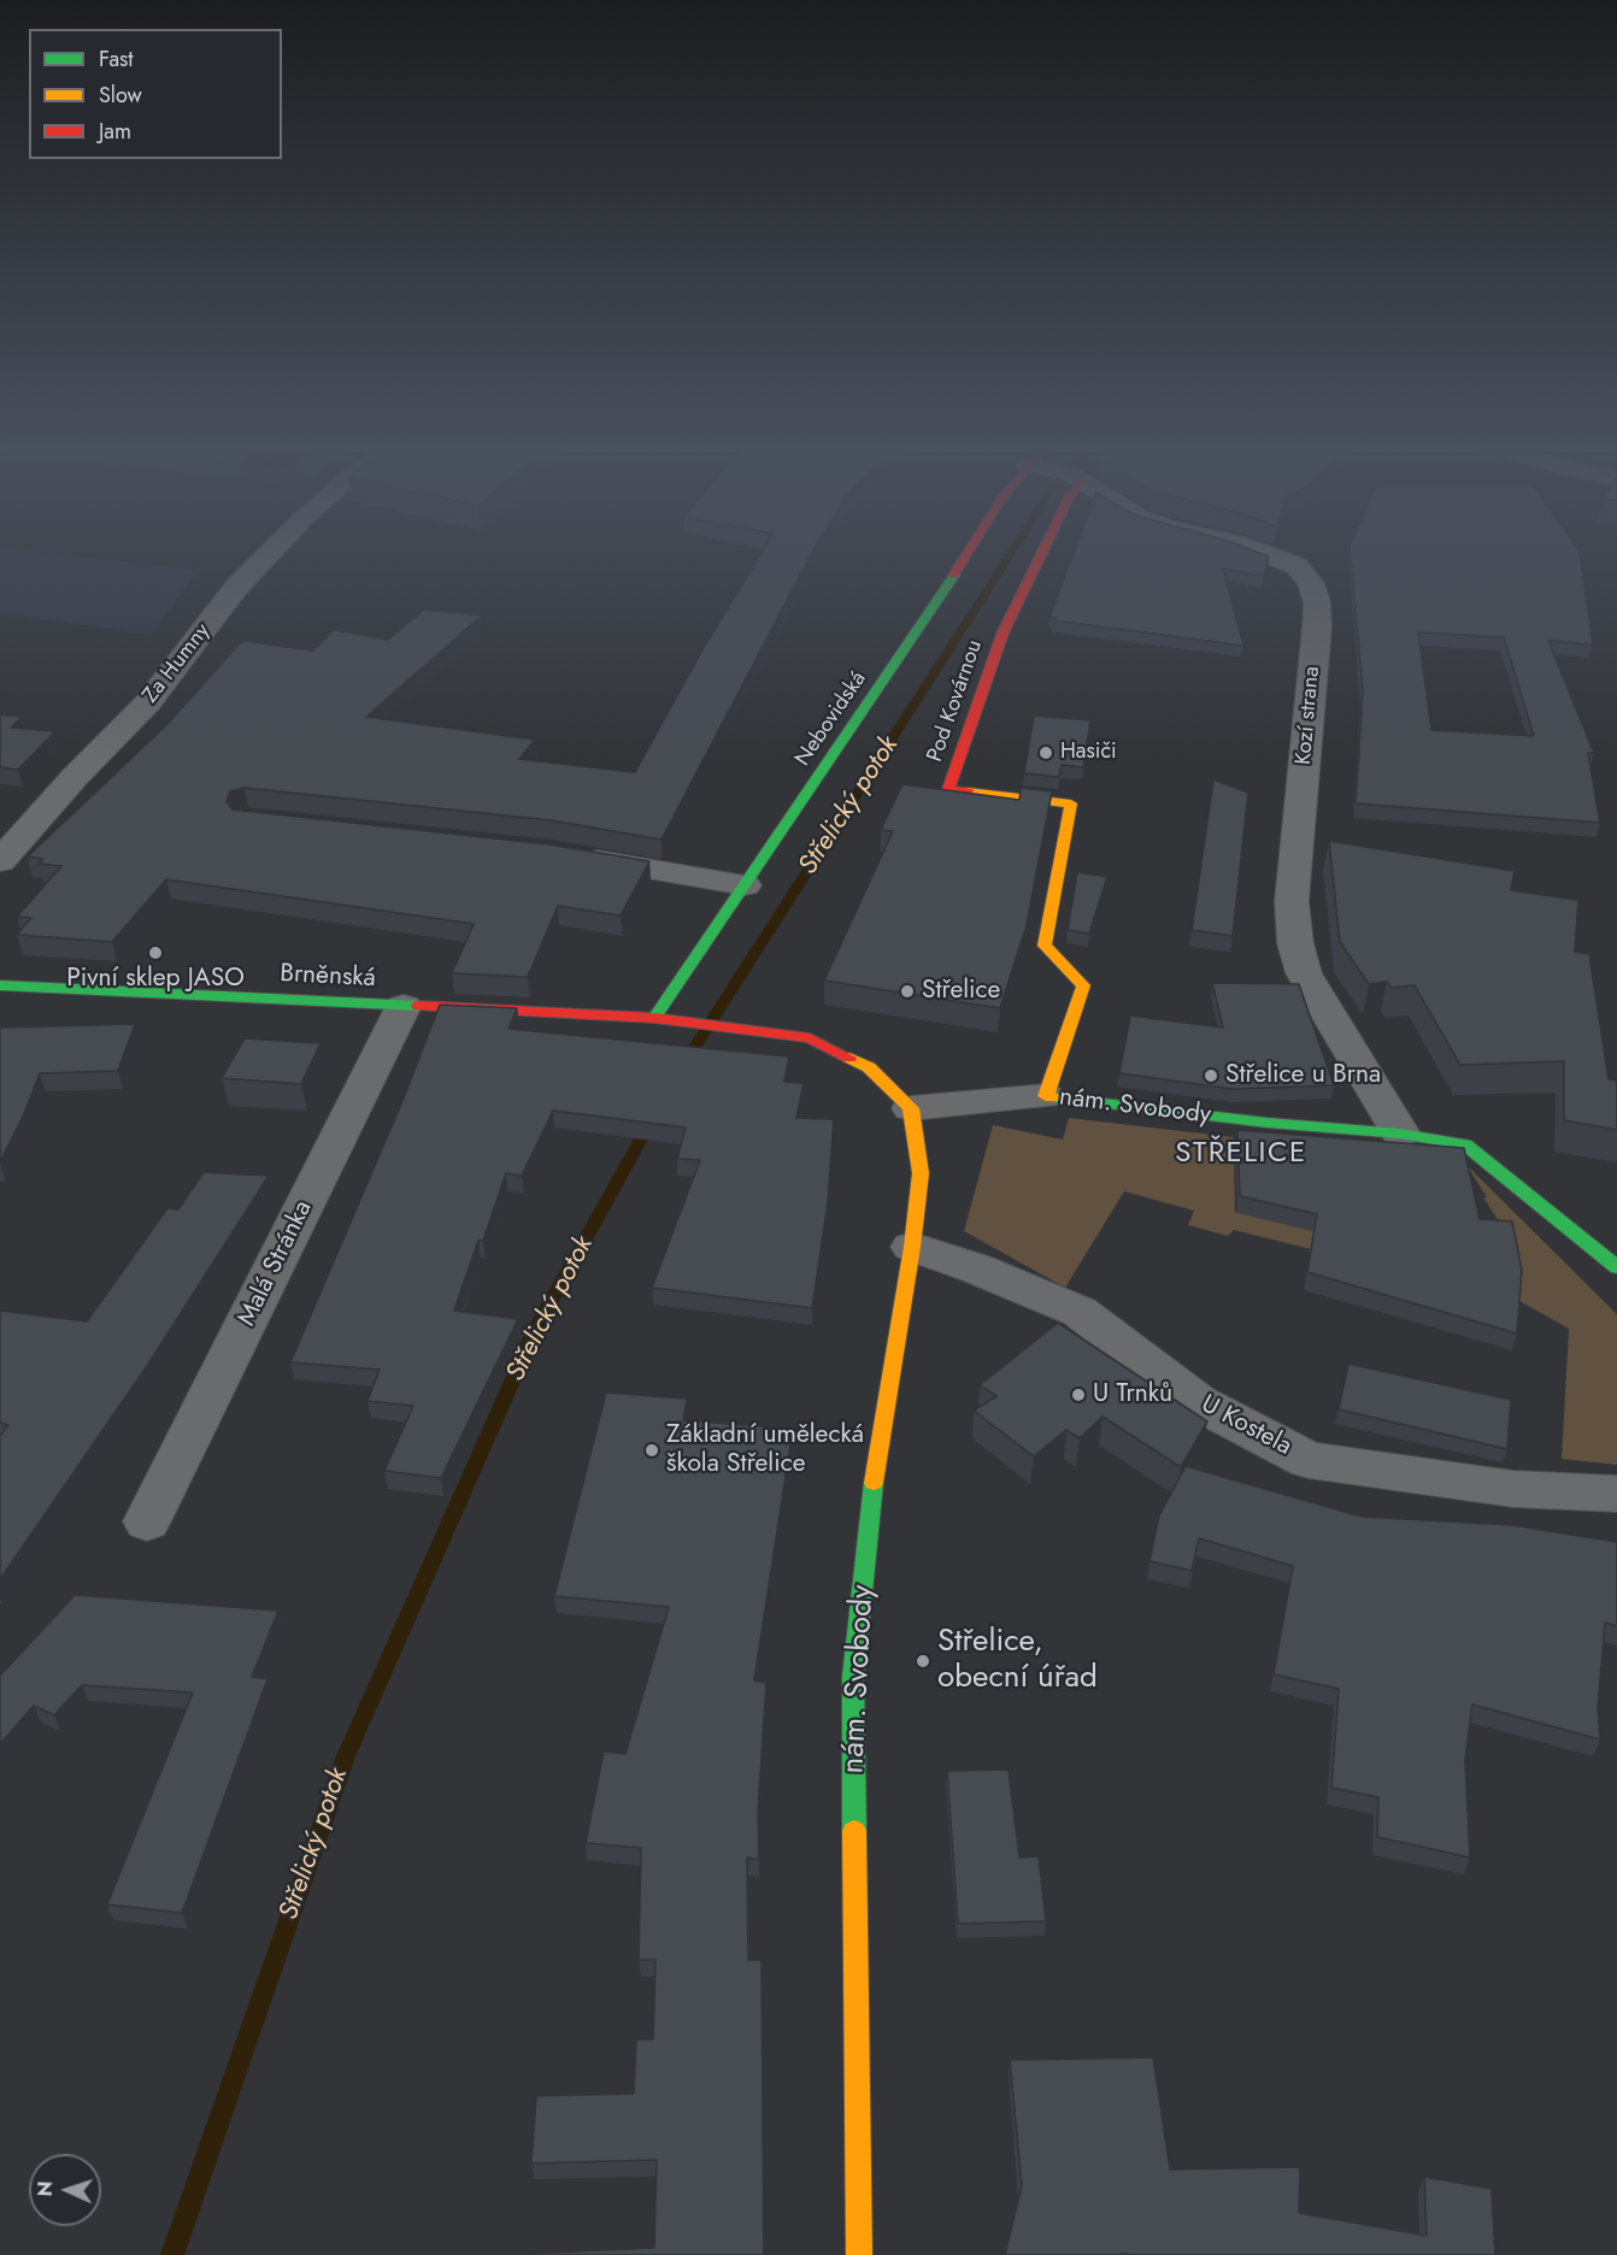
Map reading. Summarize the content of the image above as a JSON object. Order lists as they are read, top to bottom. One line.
{"streets":{"street":["Za Humny","Pod Kovárnou","Kozí strana","Nebovidská","Brněnská","nám. Svobody","Malá Stránka","U Kostela"]},"crossings":[["Pod Kovárnou","nám. Svobody"],["Kozí strana","nám. Svobody"],["Nebovidská","Brněnská"],["Brněnská","Malá Stránka"],["nám. Svobody","U Kostela"]],"districts":["STŘELICE"],"water":["Střelický potok"],"places":["Hasiči","Pivní sklep JASO","Střelice","Střelice u Brna","U Trnků","Základní umělecká škola Střelice","Střelice, obecní úřad"],"legend":["Fast","Slow","Jam"],"north":"left"}
